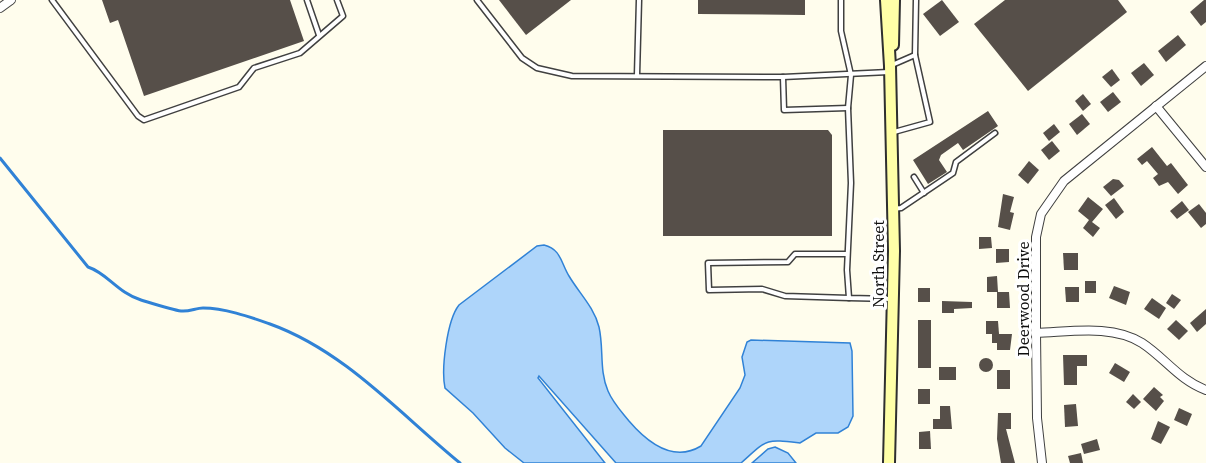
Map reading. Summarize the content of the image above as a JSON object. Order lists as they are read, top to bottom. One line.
{"streets":{"street":["North Street","Deerwood Drive"]}}
